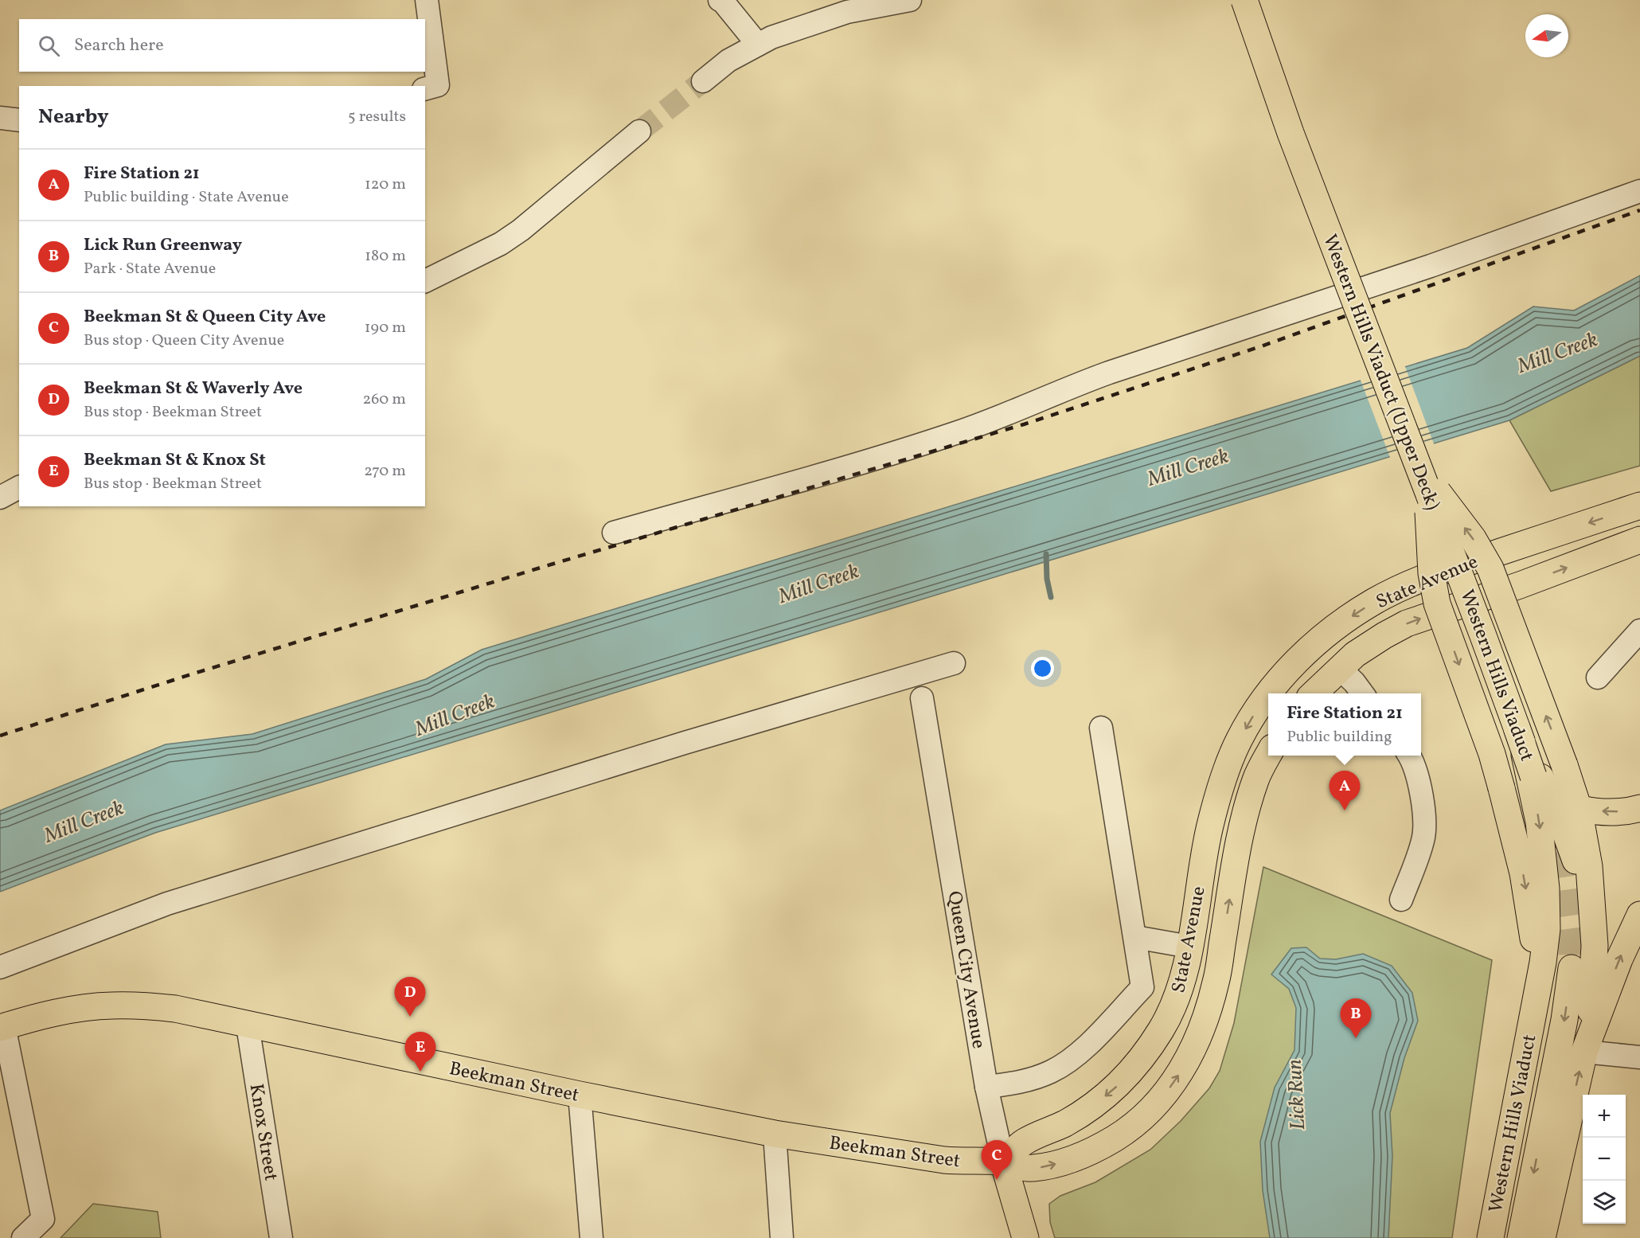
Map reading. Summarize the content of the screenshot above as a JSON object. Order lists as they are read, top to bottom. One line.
{"streets":{"main road":["Western Hills Viaduct (Upper Deck)","State Avenue","Western Hills Viaduct","Queen City Avenue","Beekman Street"],"street":["Knox Street"]},"crossings":[["Western Hills Viaduct (Upper Deck)","Western Hills Viaduct"],["State Avenue","Queen City Avenue"],["State Avenue","Beekman Street"],["Queen City Avenue","Beekman Street"],["Beekman Street","Knox Street"]],"water":["Mill Creek","Lick Run"],"north":"left","page":{"search":"Search here","heading":["Nearby","5 results"],"list":[{"mark":"A","name":"Fire Station 21","note":"Public building · State Avenue","value":"120 m"},{"mark":"B","name":"Lick Run Greenway","note":"Park · State Avenue","value":"180 m"},{"mark":"C","name":"Beekman St & Queen City Ave","note":"Bus stop · Queen City Avenue","value":"190 m"},{"mark":"D","name":"Beekman St & Waverly Ave","note":"Bus stop · Beekman Street","value":"260 m"},{"mark":"E","name":"Beekman St & Knox St","note":"Bus stop · Beekman Street","value":"270 m"}],"popup":["Fire Station 21","Public building"],"pins":["A","D","B","E","C"],"map_buttons":["+","−"]}}
